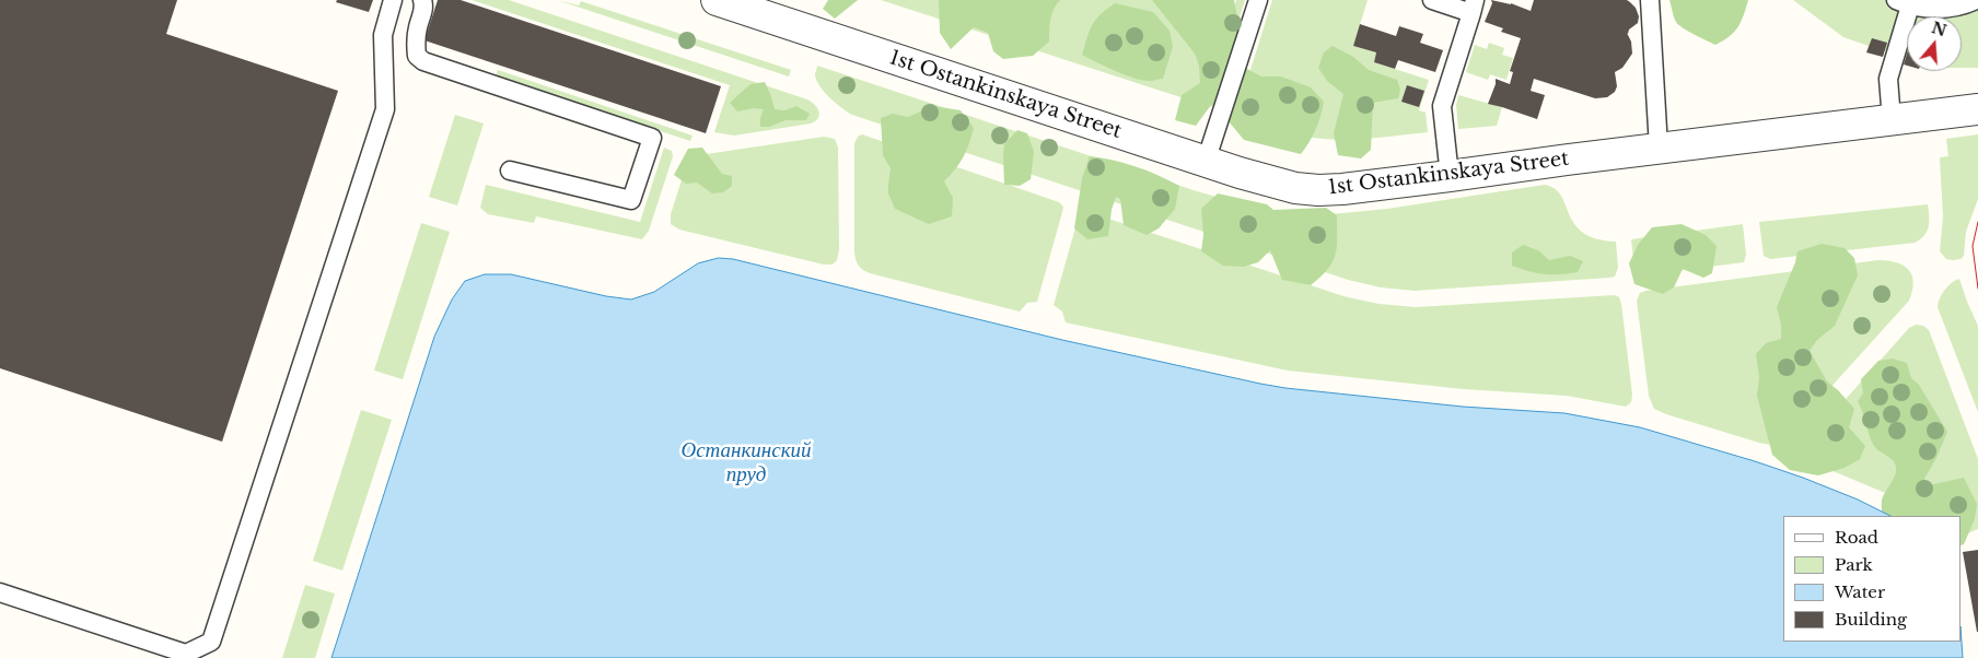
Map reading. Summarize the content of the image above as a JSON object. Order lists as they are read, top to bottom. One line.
{"streets":{"street":["1st Ostankinskaya Street"]},"water":["Останкинский пруд"],"legend":["Road","Park","Water","Building"],"north":"top"}
